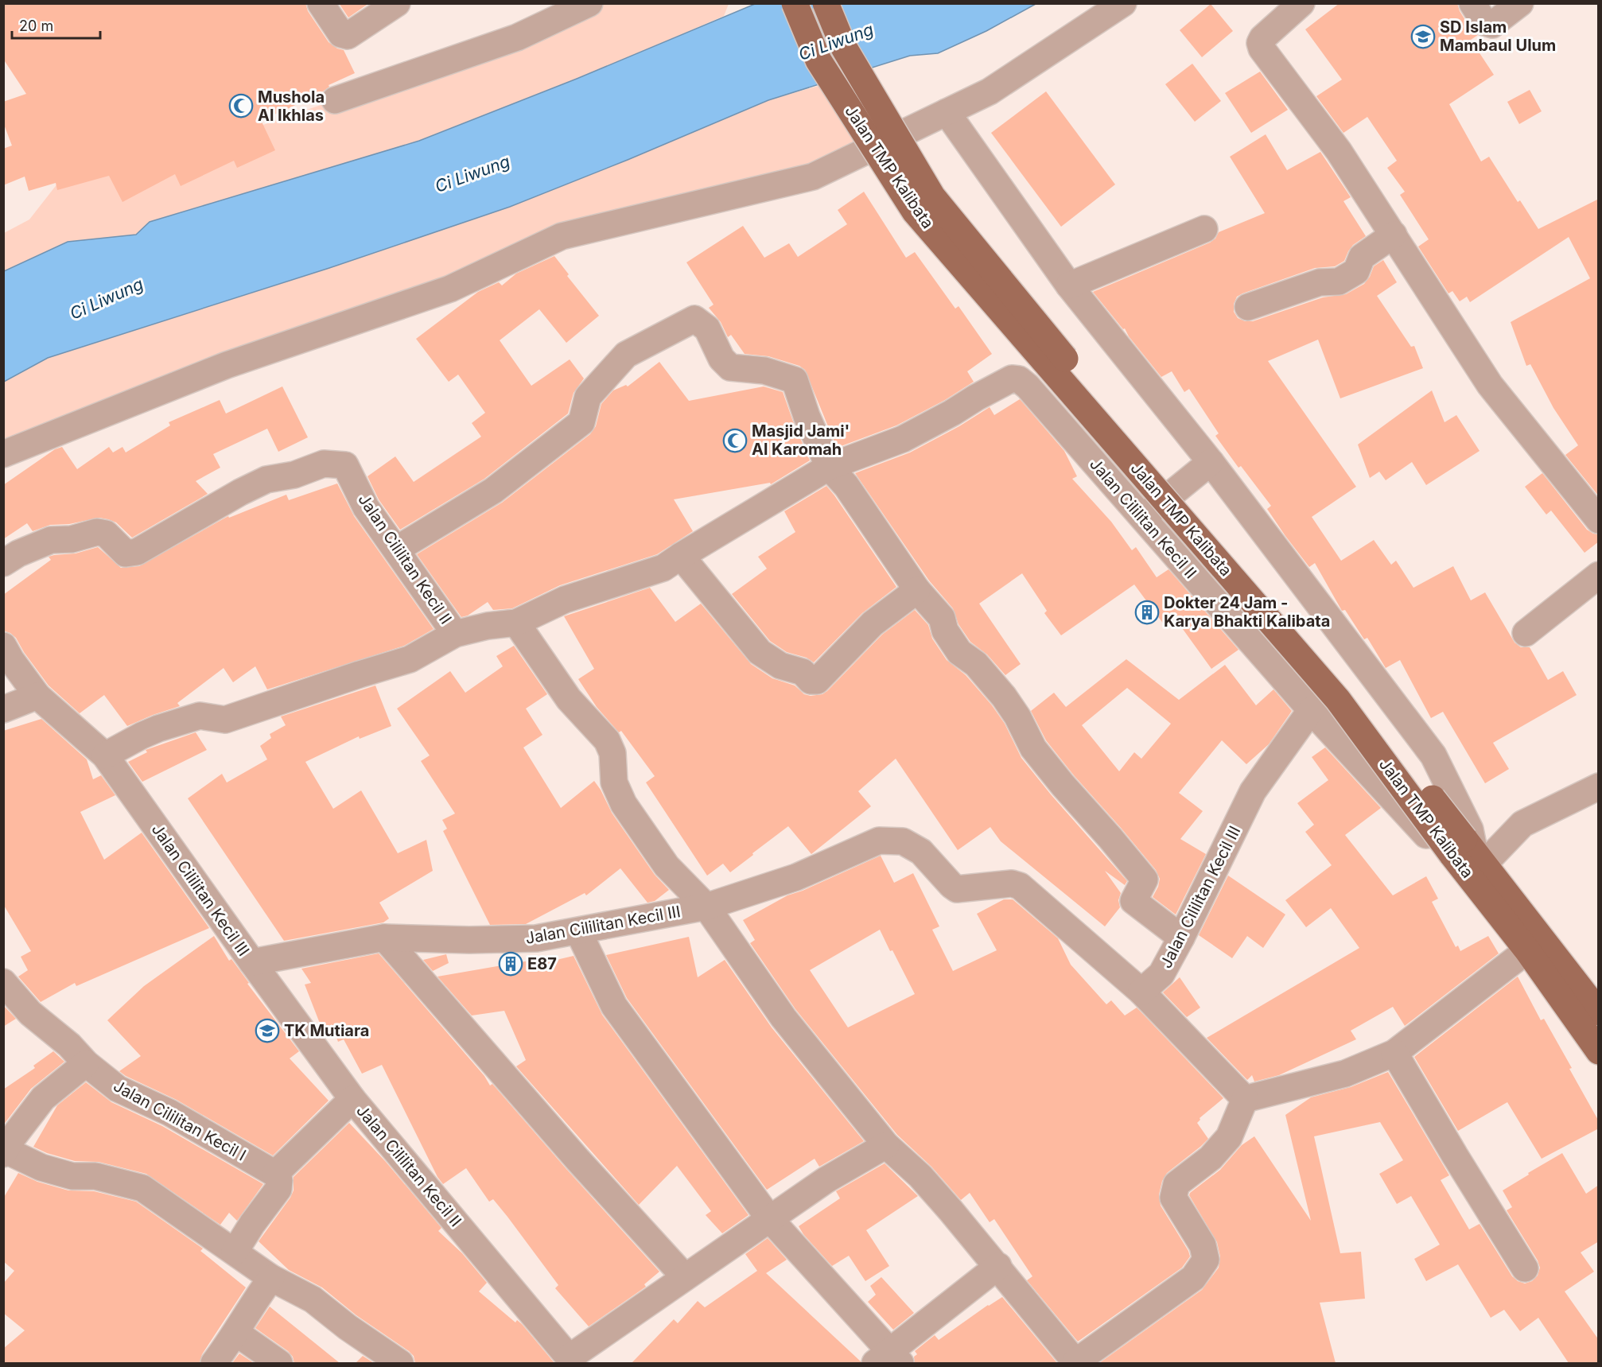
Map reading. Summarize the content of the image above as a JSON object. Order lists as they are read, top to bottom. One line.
{"streets":{"main road":["Jalan TMP Kalibata"],"street":["Jalan Cililitan Kecil II","Jalan Cililitan Kecil III","Jalan Cililitan Kecil I"]},"crossings":[["Jalan TMP Kalibata","Jalan Cililitan Kecil II"],["Jalan Cililitan Kecil II","Jalan Cililitan Kecil III"]],"water":["Ci Liwung"],"places":{"school or university":["SD Islam Mambaul Ulum","TK Mutiara"],"mosque":["Mushola Al Ikhlas","Masjid Jami' Al Karomah"],"building":["Dokter 24 Jam - Karya Bhakti Kalibata","E87"]},"scale_bar":"20 m"}
